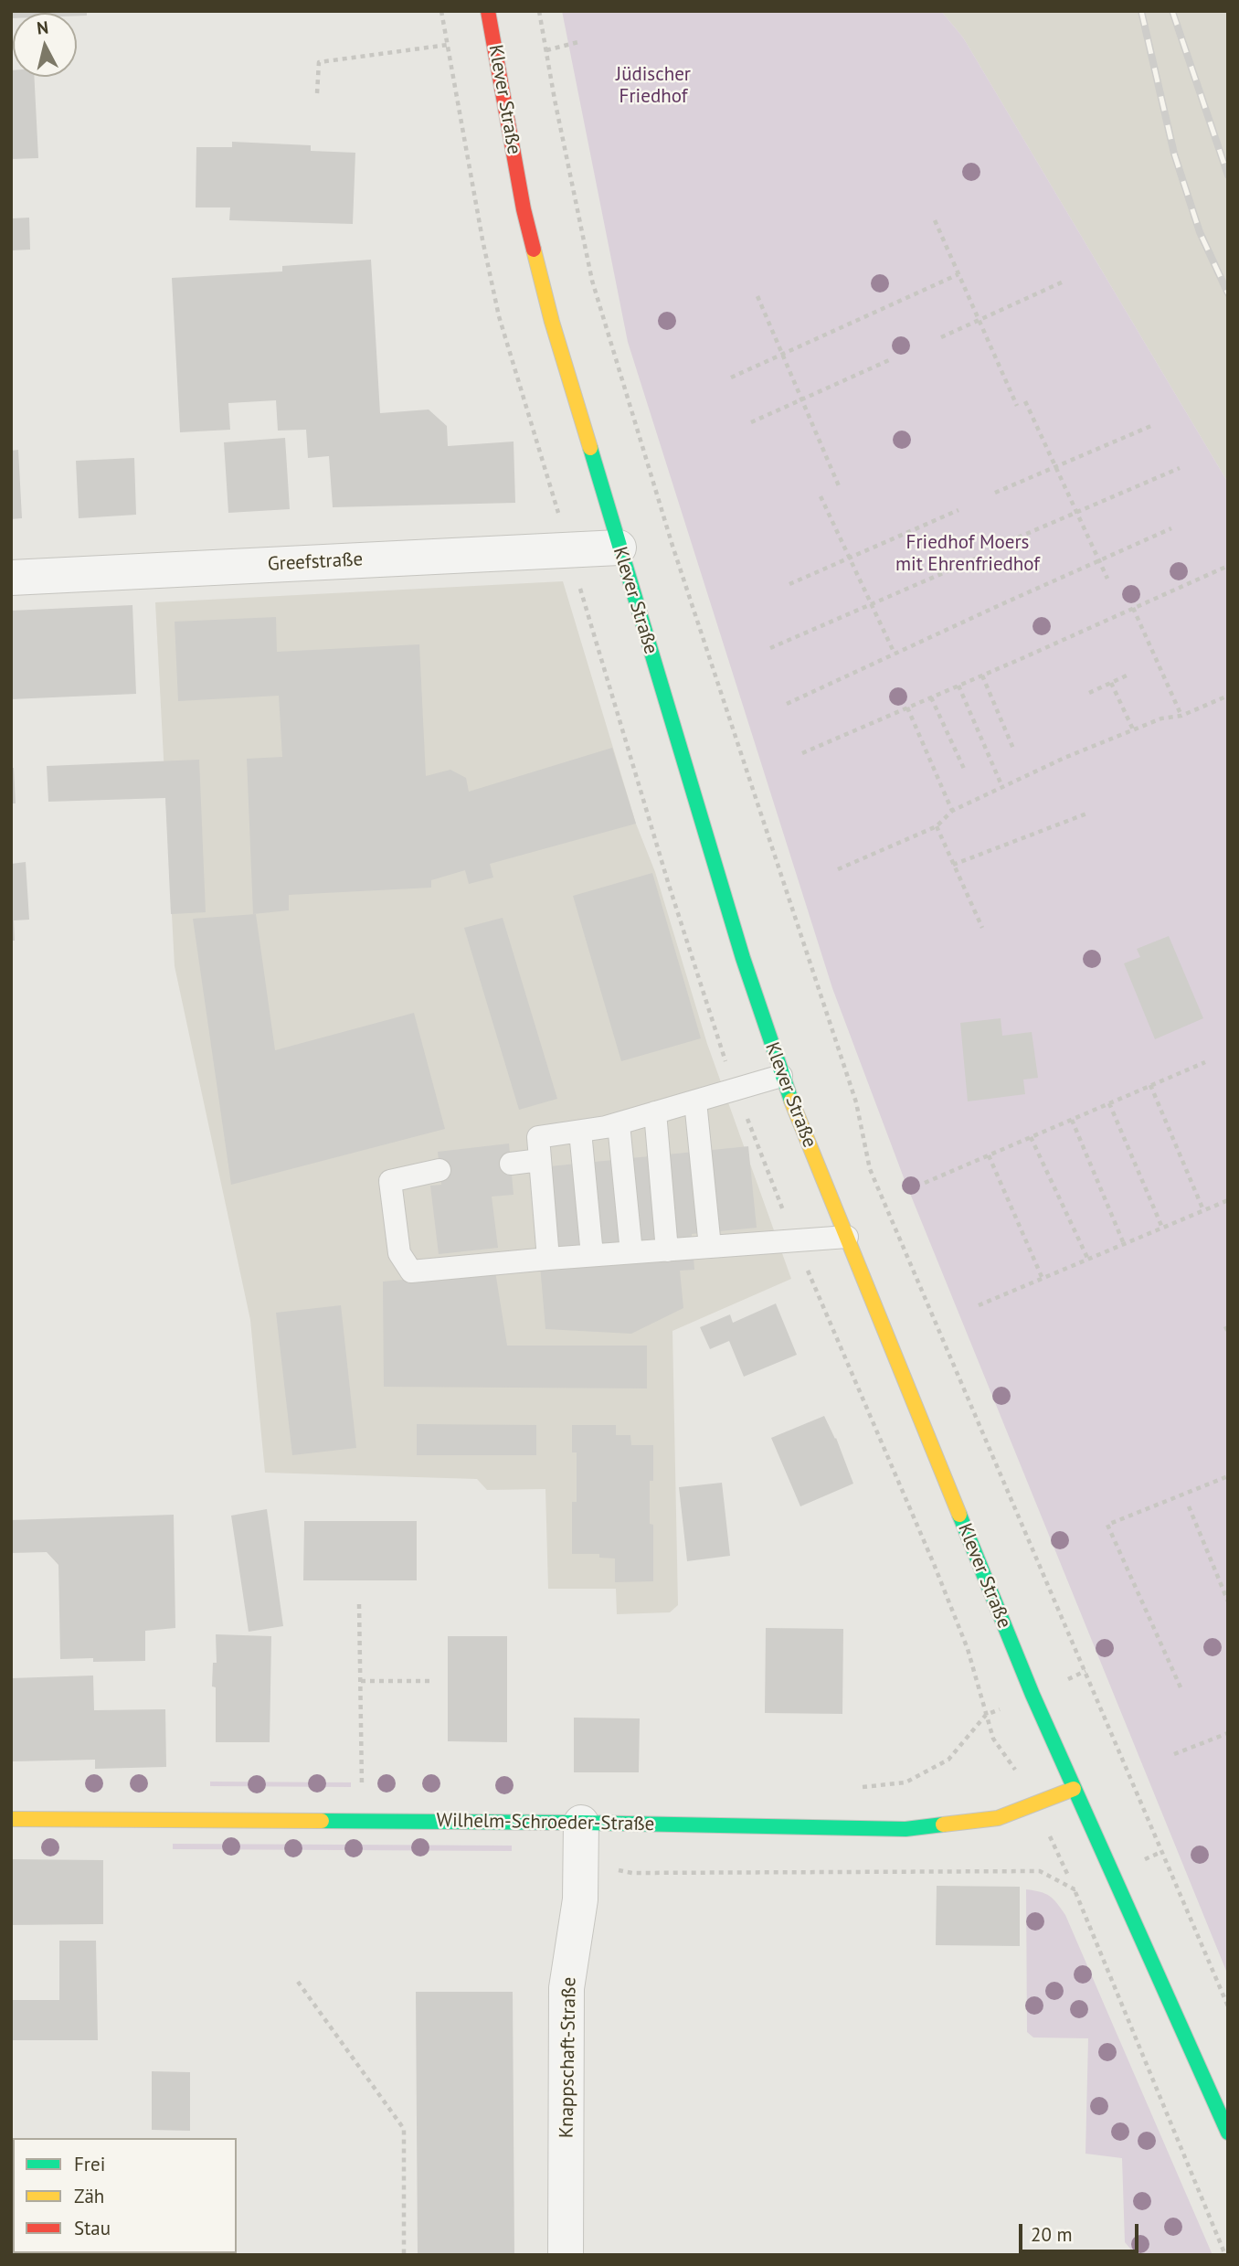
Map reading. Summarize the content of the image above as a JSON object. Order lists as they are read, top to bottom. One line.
{"streets":{"main road":["Klever Straße","Wilhelm-Schroeder-Straße"],"street":["Greefstraße","Knappschaft-Straße"]},"crossings":[["Klever Straße","Greefstraße"],["Klever Straße","Wilhelm-Schroeder-Straße"],["Wilhelm-Schroeder-Straße","Knappschaft-Straße"]],"parks":["Jüdischer Friedhof","Friedhof Moers mit Ehrenfriedhof"],"legend":["Frei","Zäh","Stau"],"scale_bar":"20 m","north":"top"}
